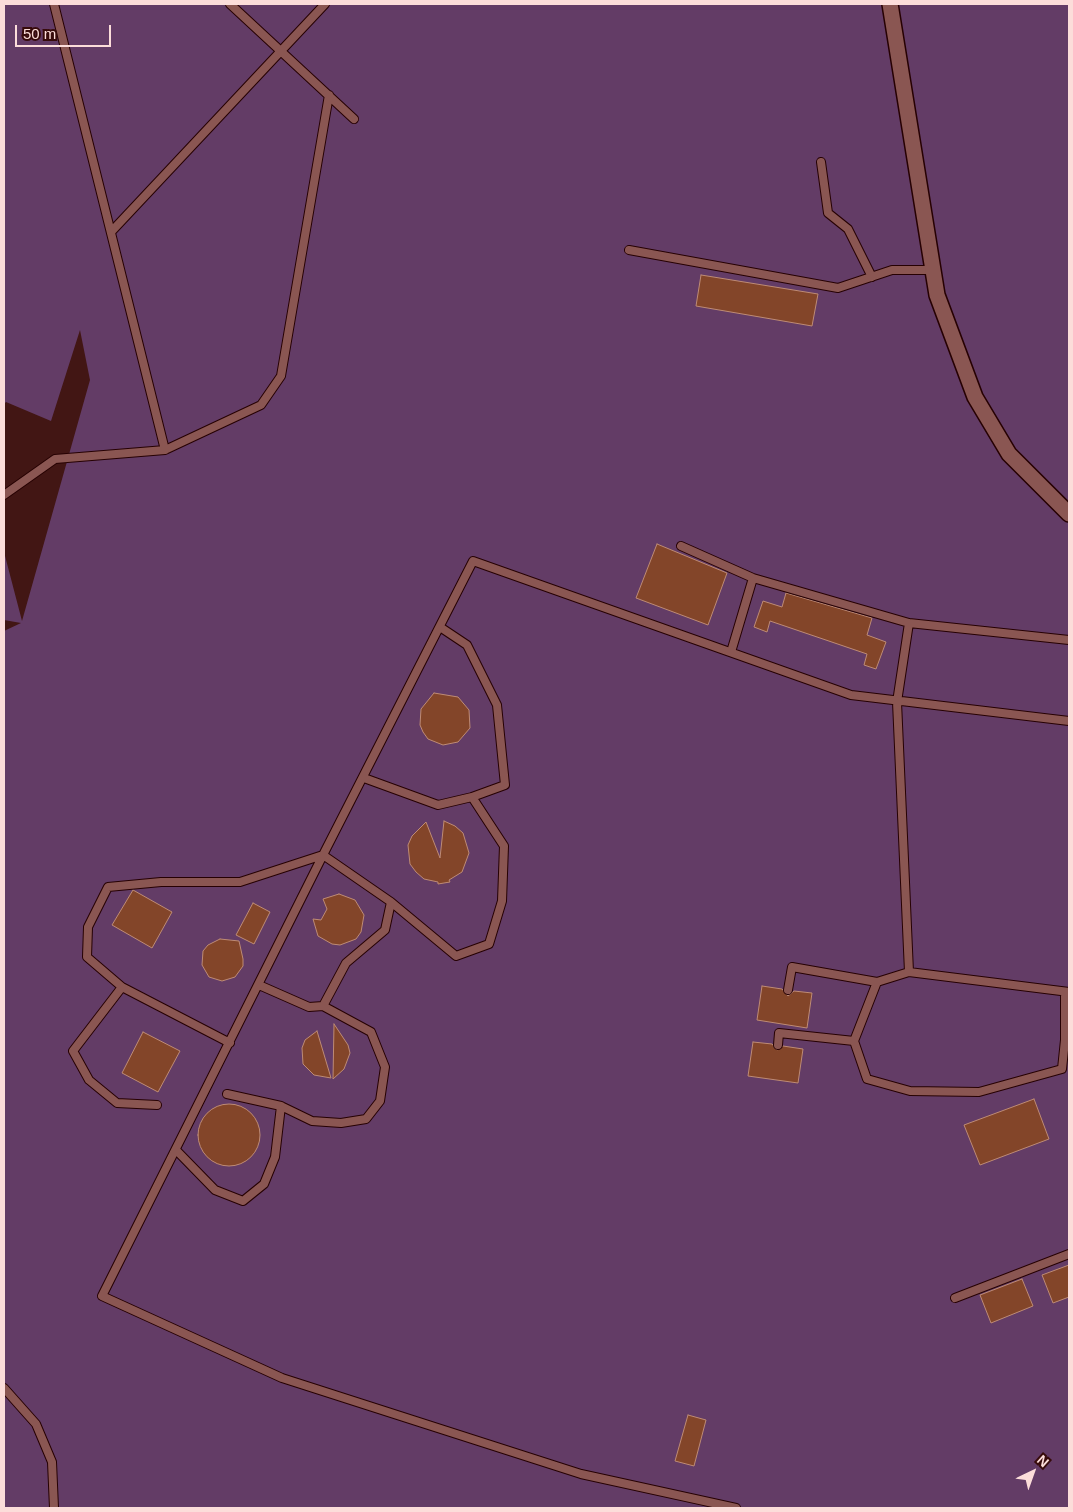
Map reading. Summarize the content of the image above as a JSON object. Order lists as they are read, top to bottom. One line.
{"scale_bar":"50 m","north":"top right"}
